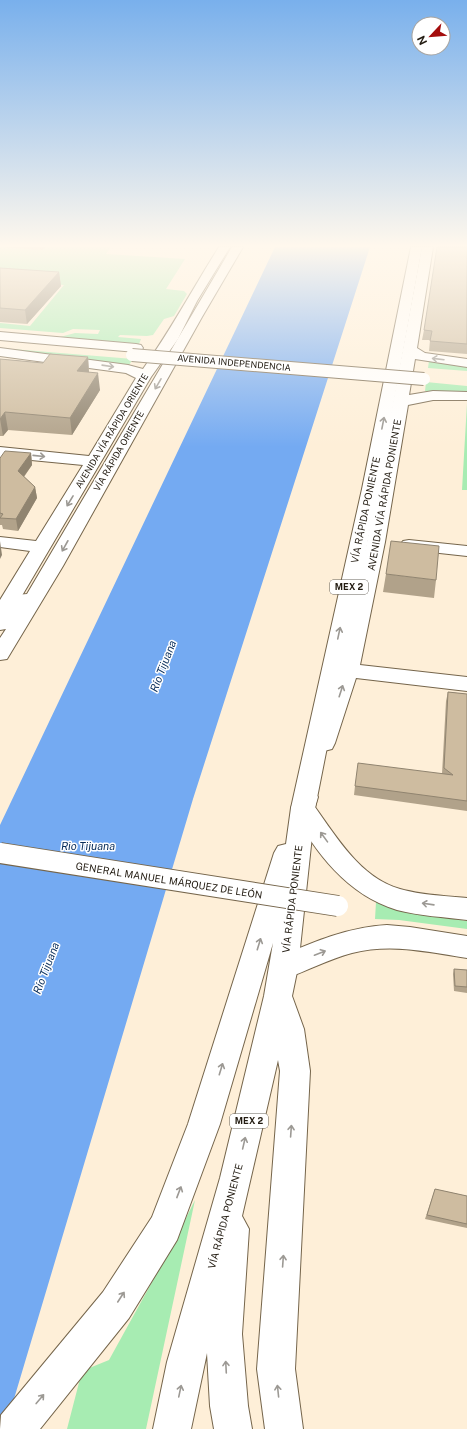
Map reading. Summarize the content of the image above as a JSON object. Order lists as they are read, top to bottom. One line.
{"streets":{"main road":["AVENIDA INDEPENDENCIA","AVENIDA VÍA RÁPIDA ORIENTE","VÍA RÁPIDA ORIENTE","AVENIDA VÍA RÁPIDA PONIENTE","VÍA RÁPIDA PONIENTE","MEX 2"],"street":["GENERAL MANUEL MÁRQUEZ DE LEÓN"]},"crossings":[["AVENIDA VÍA RÁPIDA PONIENTE","VÍA RÁPIDA PONIENTE"]],"one_way":["VÍA RÁPIDA ORIENTE"],"water":["Río Tijuana","Rio Tijuana"],"north":"bottom left"}
